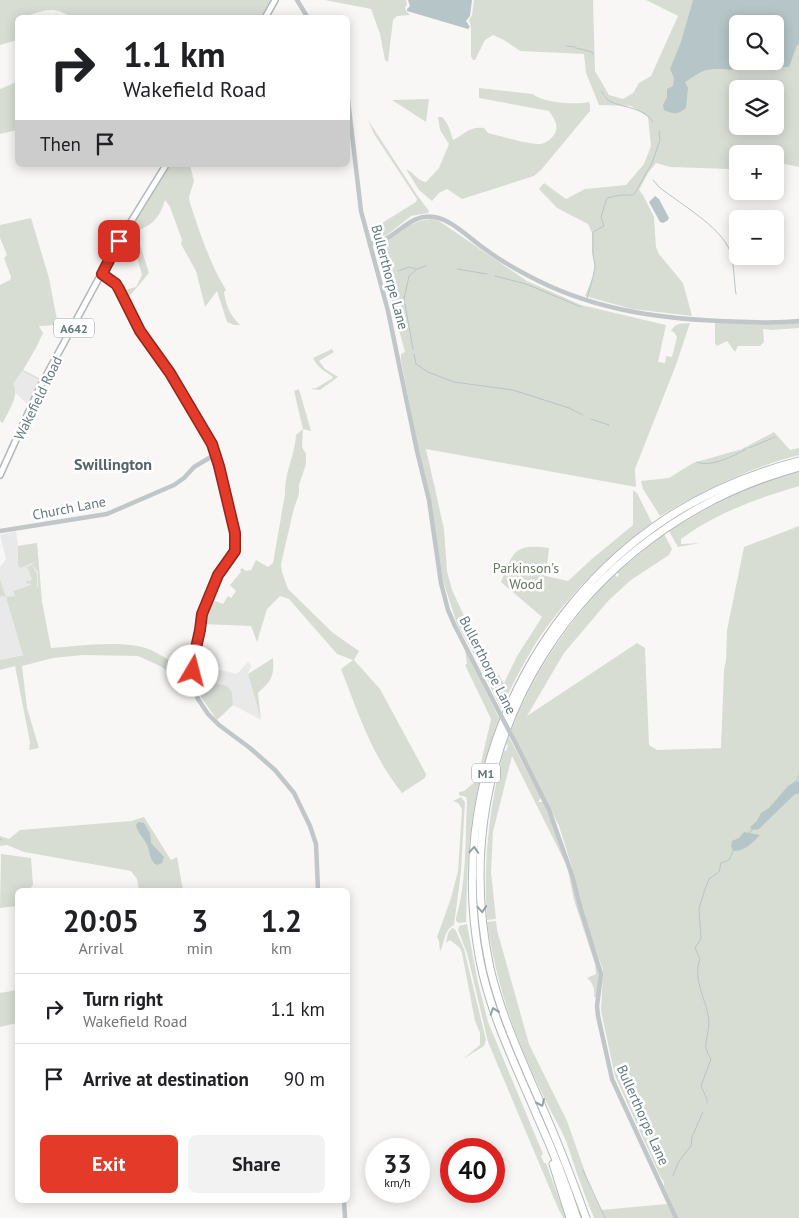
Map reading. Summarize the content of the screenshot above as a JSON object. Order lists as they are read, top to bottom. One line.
{"streets":{"highway":["M1"],"main road":["A642","Wakefield Road"],"street":["Bullerthorpe Lane","Church Lane"]},"districts":["Swillington"],"parks":["Parkinson's Wood"],"page":{"map_buttons":["+","−"],"turn":["1.1 km","Wakefield Road"],"then":"Then","eta":["20:05","Arrival","3","min","1.2","km"],"list":[{"name":"Turn right","note":"Wakefield Road","value":"1.1 km"},{"name":"Arrive at destination","value":"90 m"}],"buttons":["Exit","Share"],"speed":"33 km/h","limit":"40"}}
